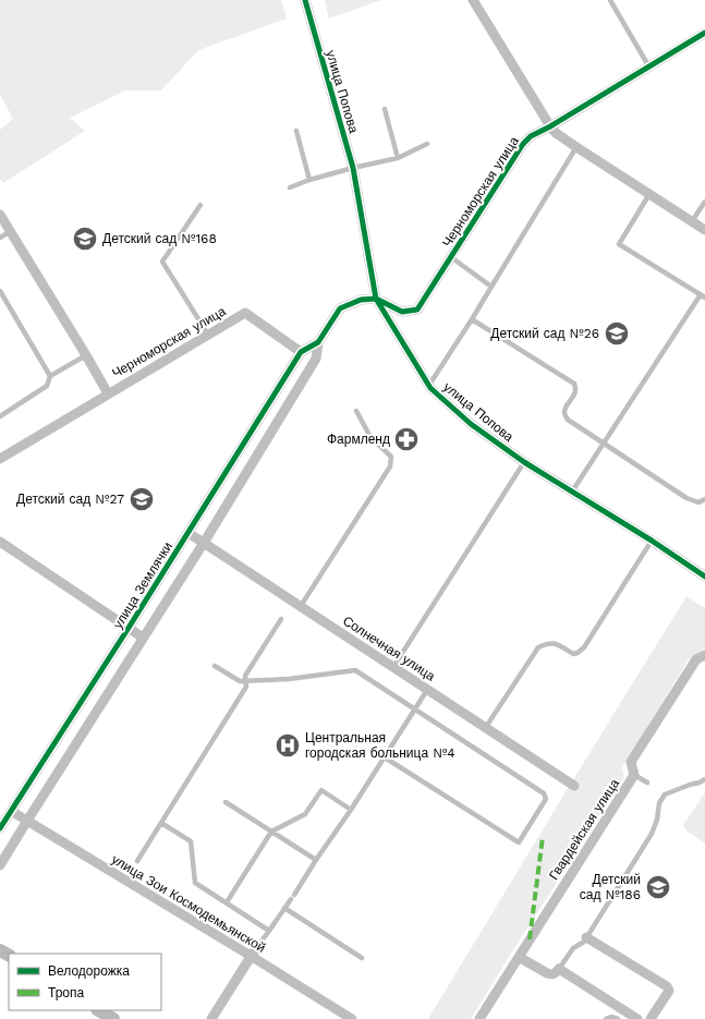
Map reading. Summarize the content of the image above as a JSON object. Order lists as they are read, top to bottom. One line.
{"streets":{"street":["улица Попова","Черноморская улица","улица Землячки","Солнечная улица","Гвардейская улица","улица Зои Космодемьянской"]},"crossings":[["улица Попова","Черноморская улица"],["Черноморская улица","улица Землячки"],["улица Землячки","Солнечная улица"],["улица Землячки","улица Зои Космодемьянской"]],"places":{"school or university":["Детский сад №168","Детский сад №26","Детский сад №27","Детский сад №186"],"pharmacy":["Фармленд"],"hospital":["Центральная городская больница №4"]},"legend":["Велодорожка","Тропа"]}
